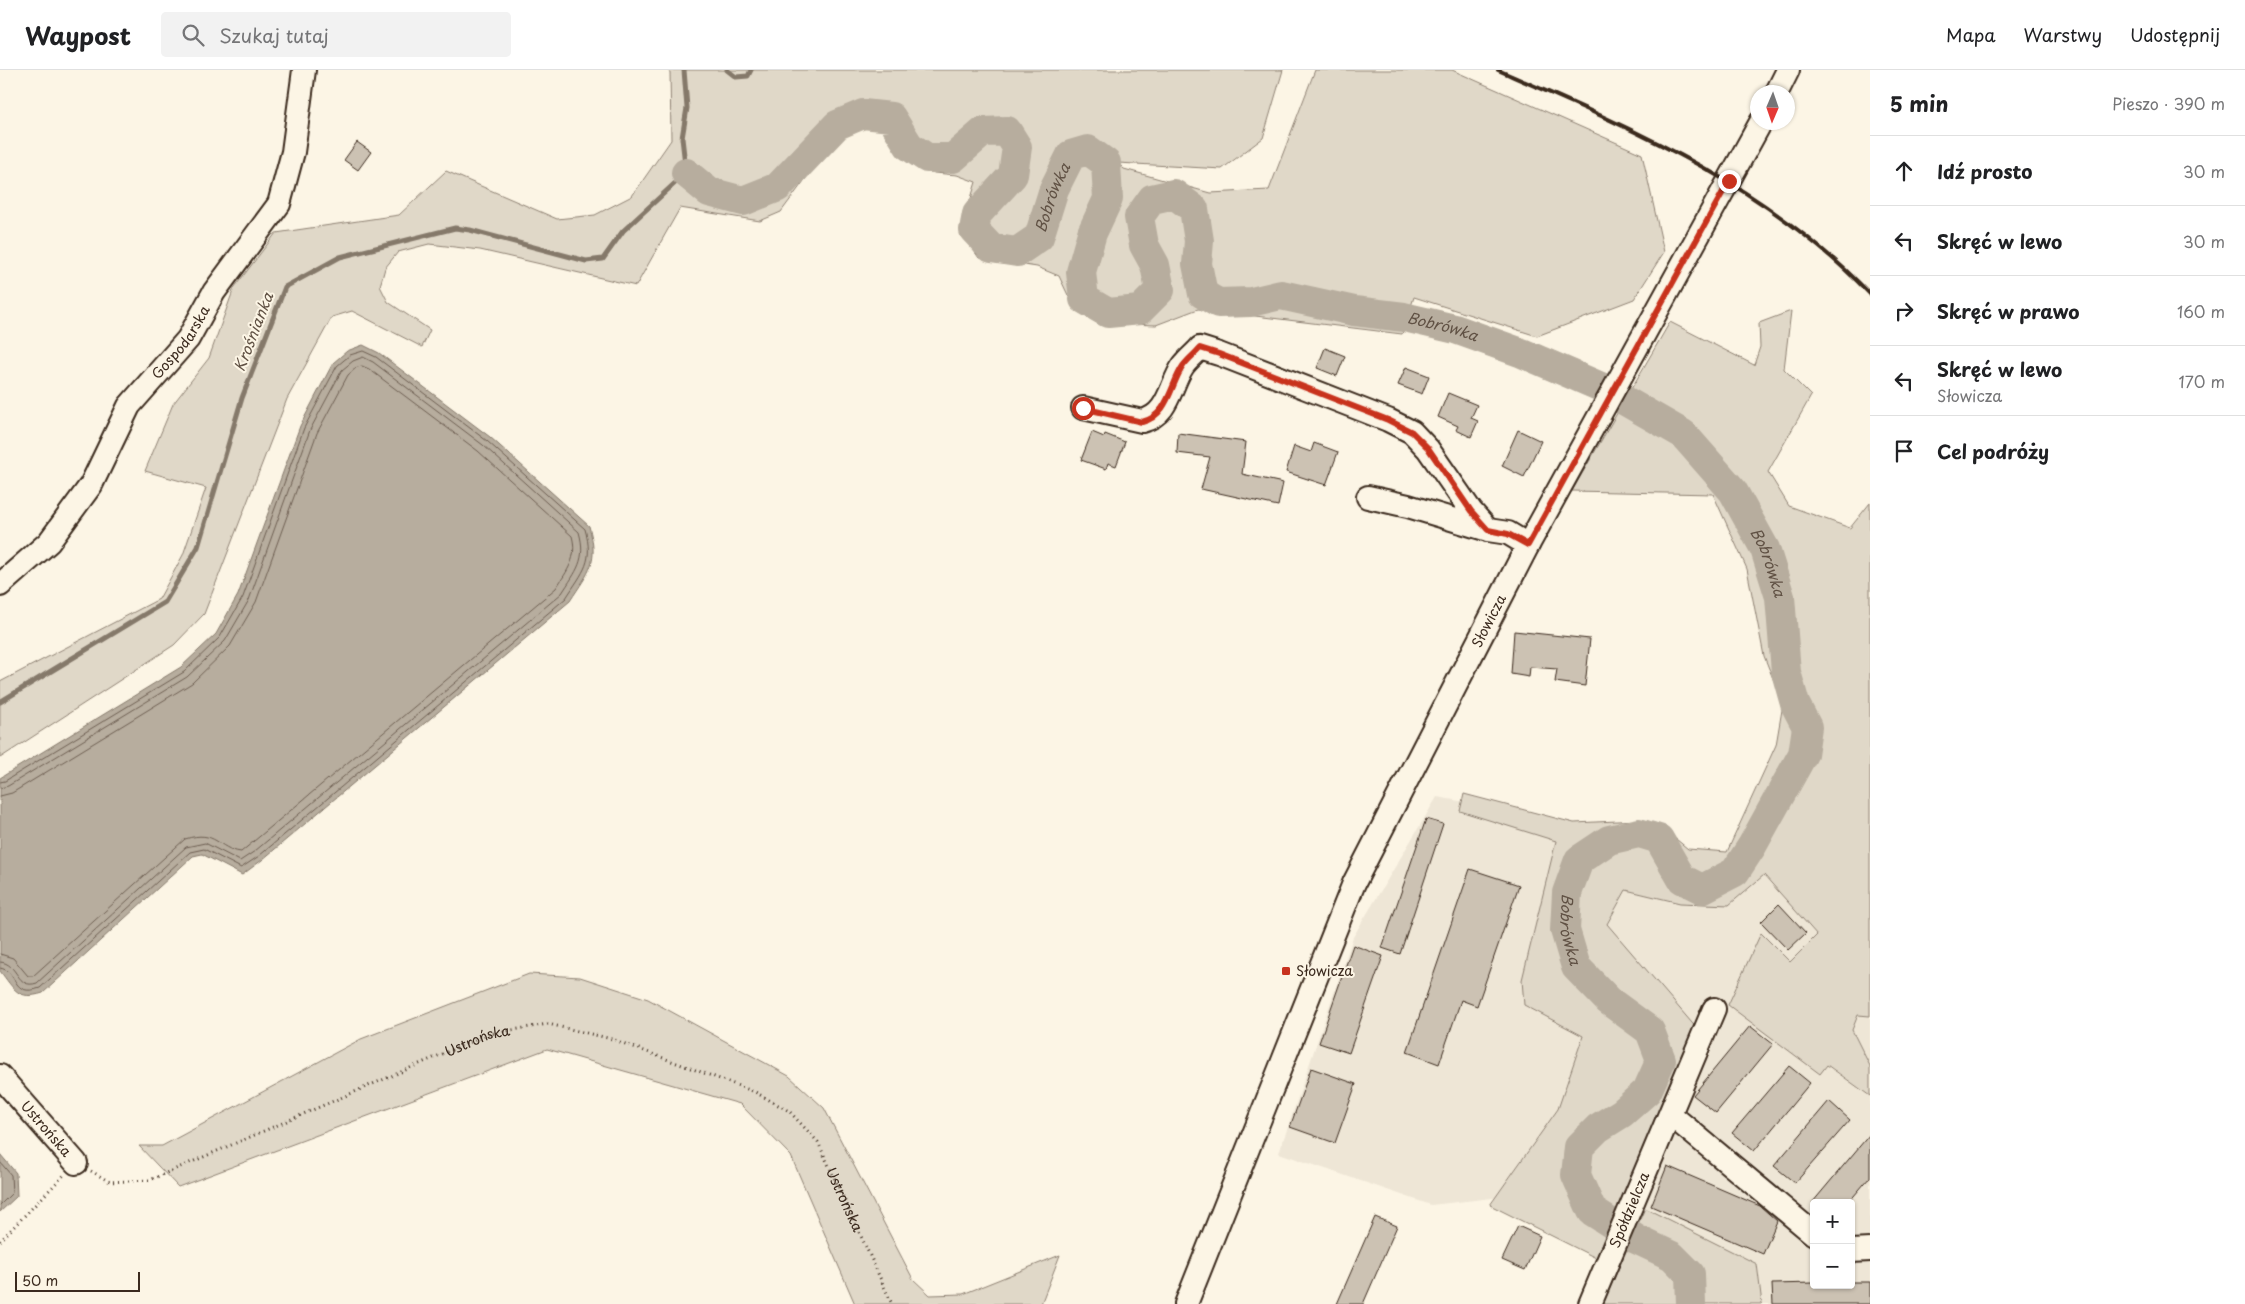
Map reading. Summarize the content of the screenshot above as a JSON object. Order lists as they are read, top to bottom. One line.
{"streets":{"street":["Gospodarska","Słowicza","Ustrońska","Spółdzielcza"]},"water":["Bobrówka","Krośnianka"],"places":{"transit":["Słowicza"]},"scale_bar":"50 m","north":"bottom","page":{"header":"Waypost","search":"Szukaj tutaj","nav":["Mapa","Warstwy","Udostępnij"],"heading":["5 min","Pieszo · 390 m"],"list":[["Idź prosto","30 m"],["Skręć w lewo","30 m"],["Skręć w prawo","160 m"],["Skręć w lewo","Słowicza","170 m"],"Cel podróży"],"map_buttons":["+","−"],"scale":"50 m"}}
